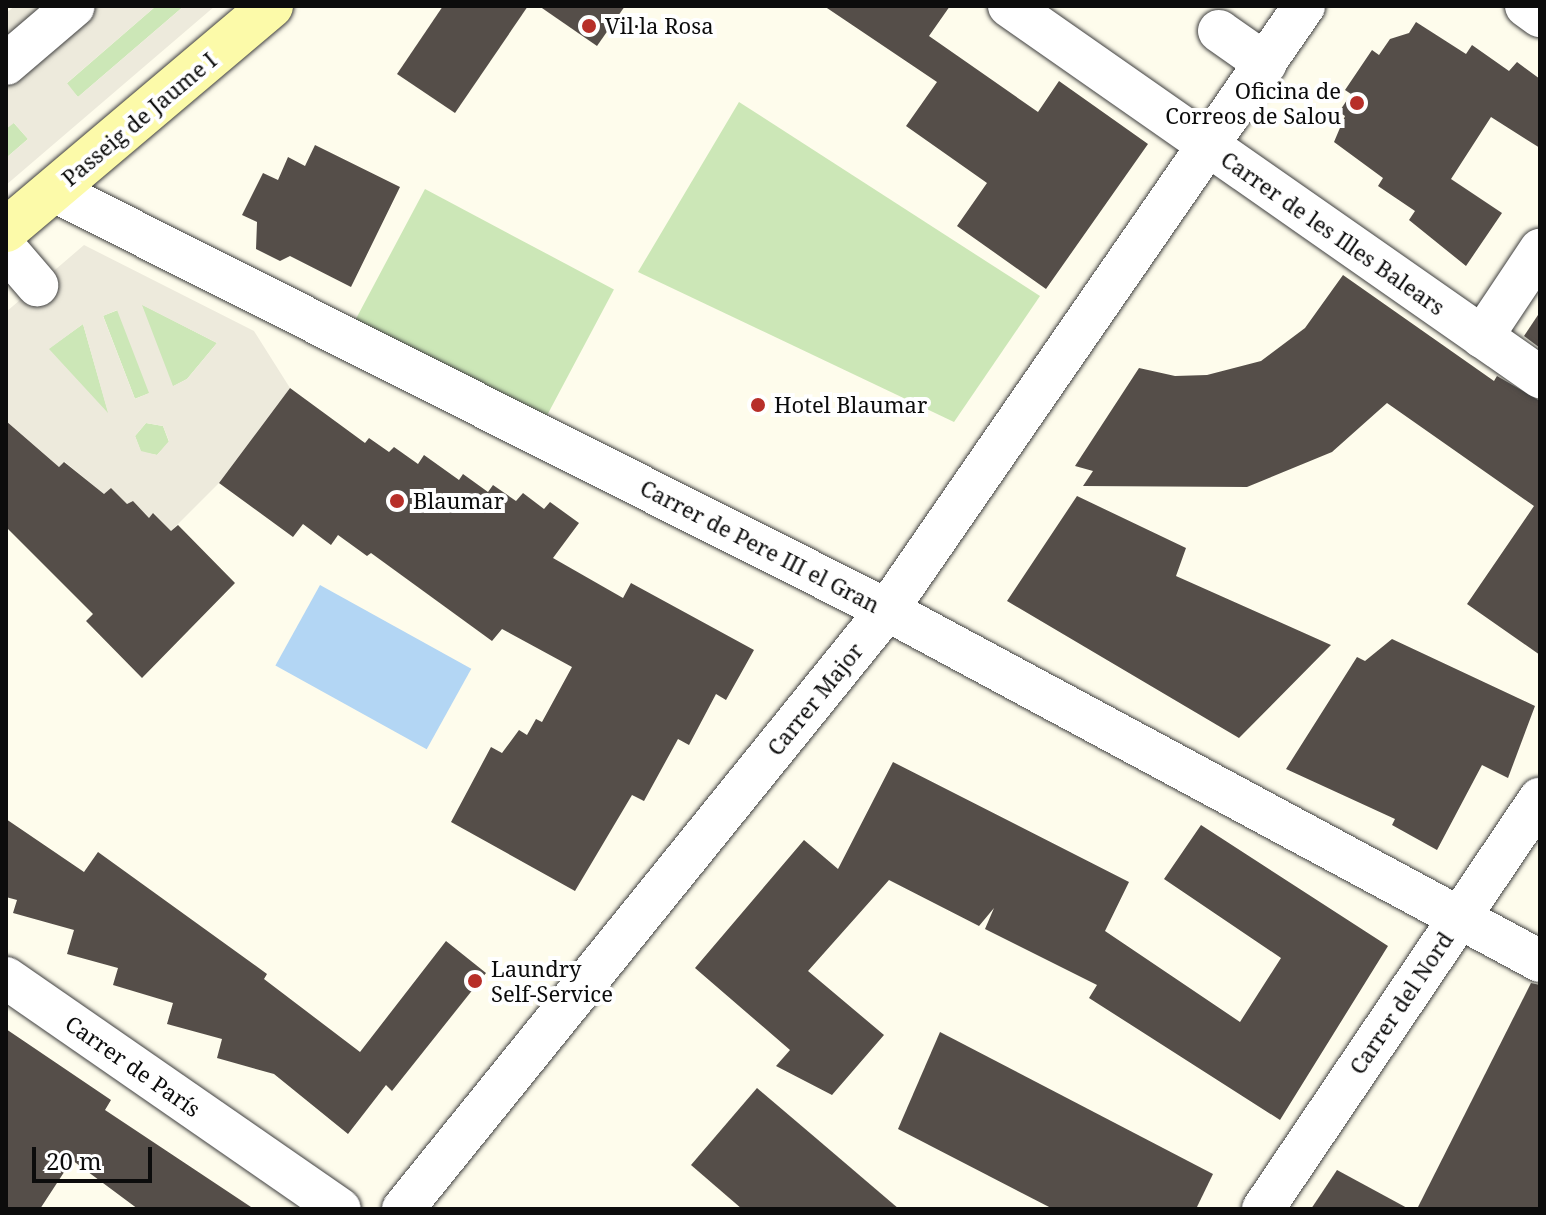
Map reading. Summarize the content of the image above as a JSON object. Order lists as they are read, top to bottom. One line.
{"streets":{"street":["Passeig de Jaume I","Carrer de les Illes Balears","Carrer de Pere III el Gran","Carrer Major","Carrer del Nord","Carrer de París"]},"crossings":[["Passeig de Jaume I","Carrer de Pere III el Gran"],["Carrer de les Illes Balears","Carrer Major"],["Carrer de Pere III el Gran","Carrer Major"],["Carrer de Pere III el Gran","Carrer del Nord"]],"places":["Vil·la Rosa","Oficina de Correos de Salou","Hotel Blaumar","Blaumar","Laundry Self-Service"],"scale_bar":"20 m"}
